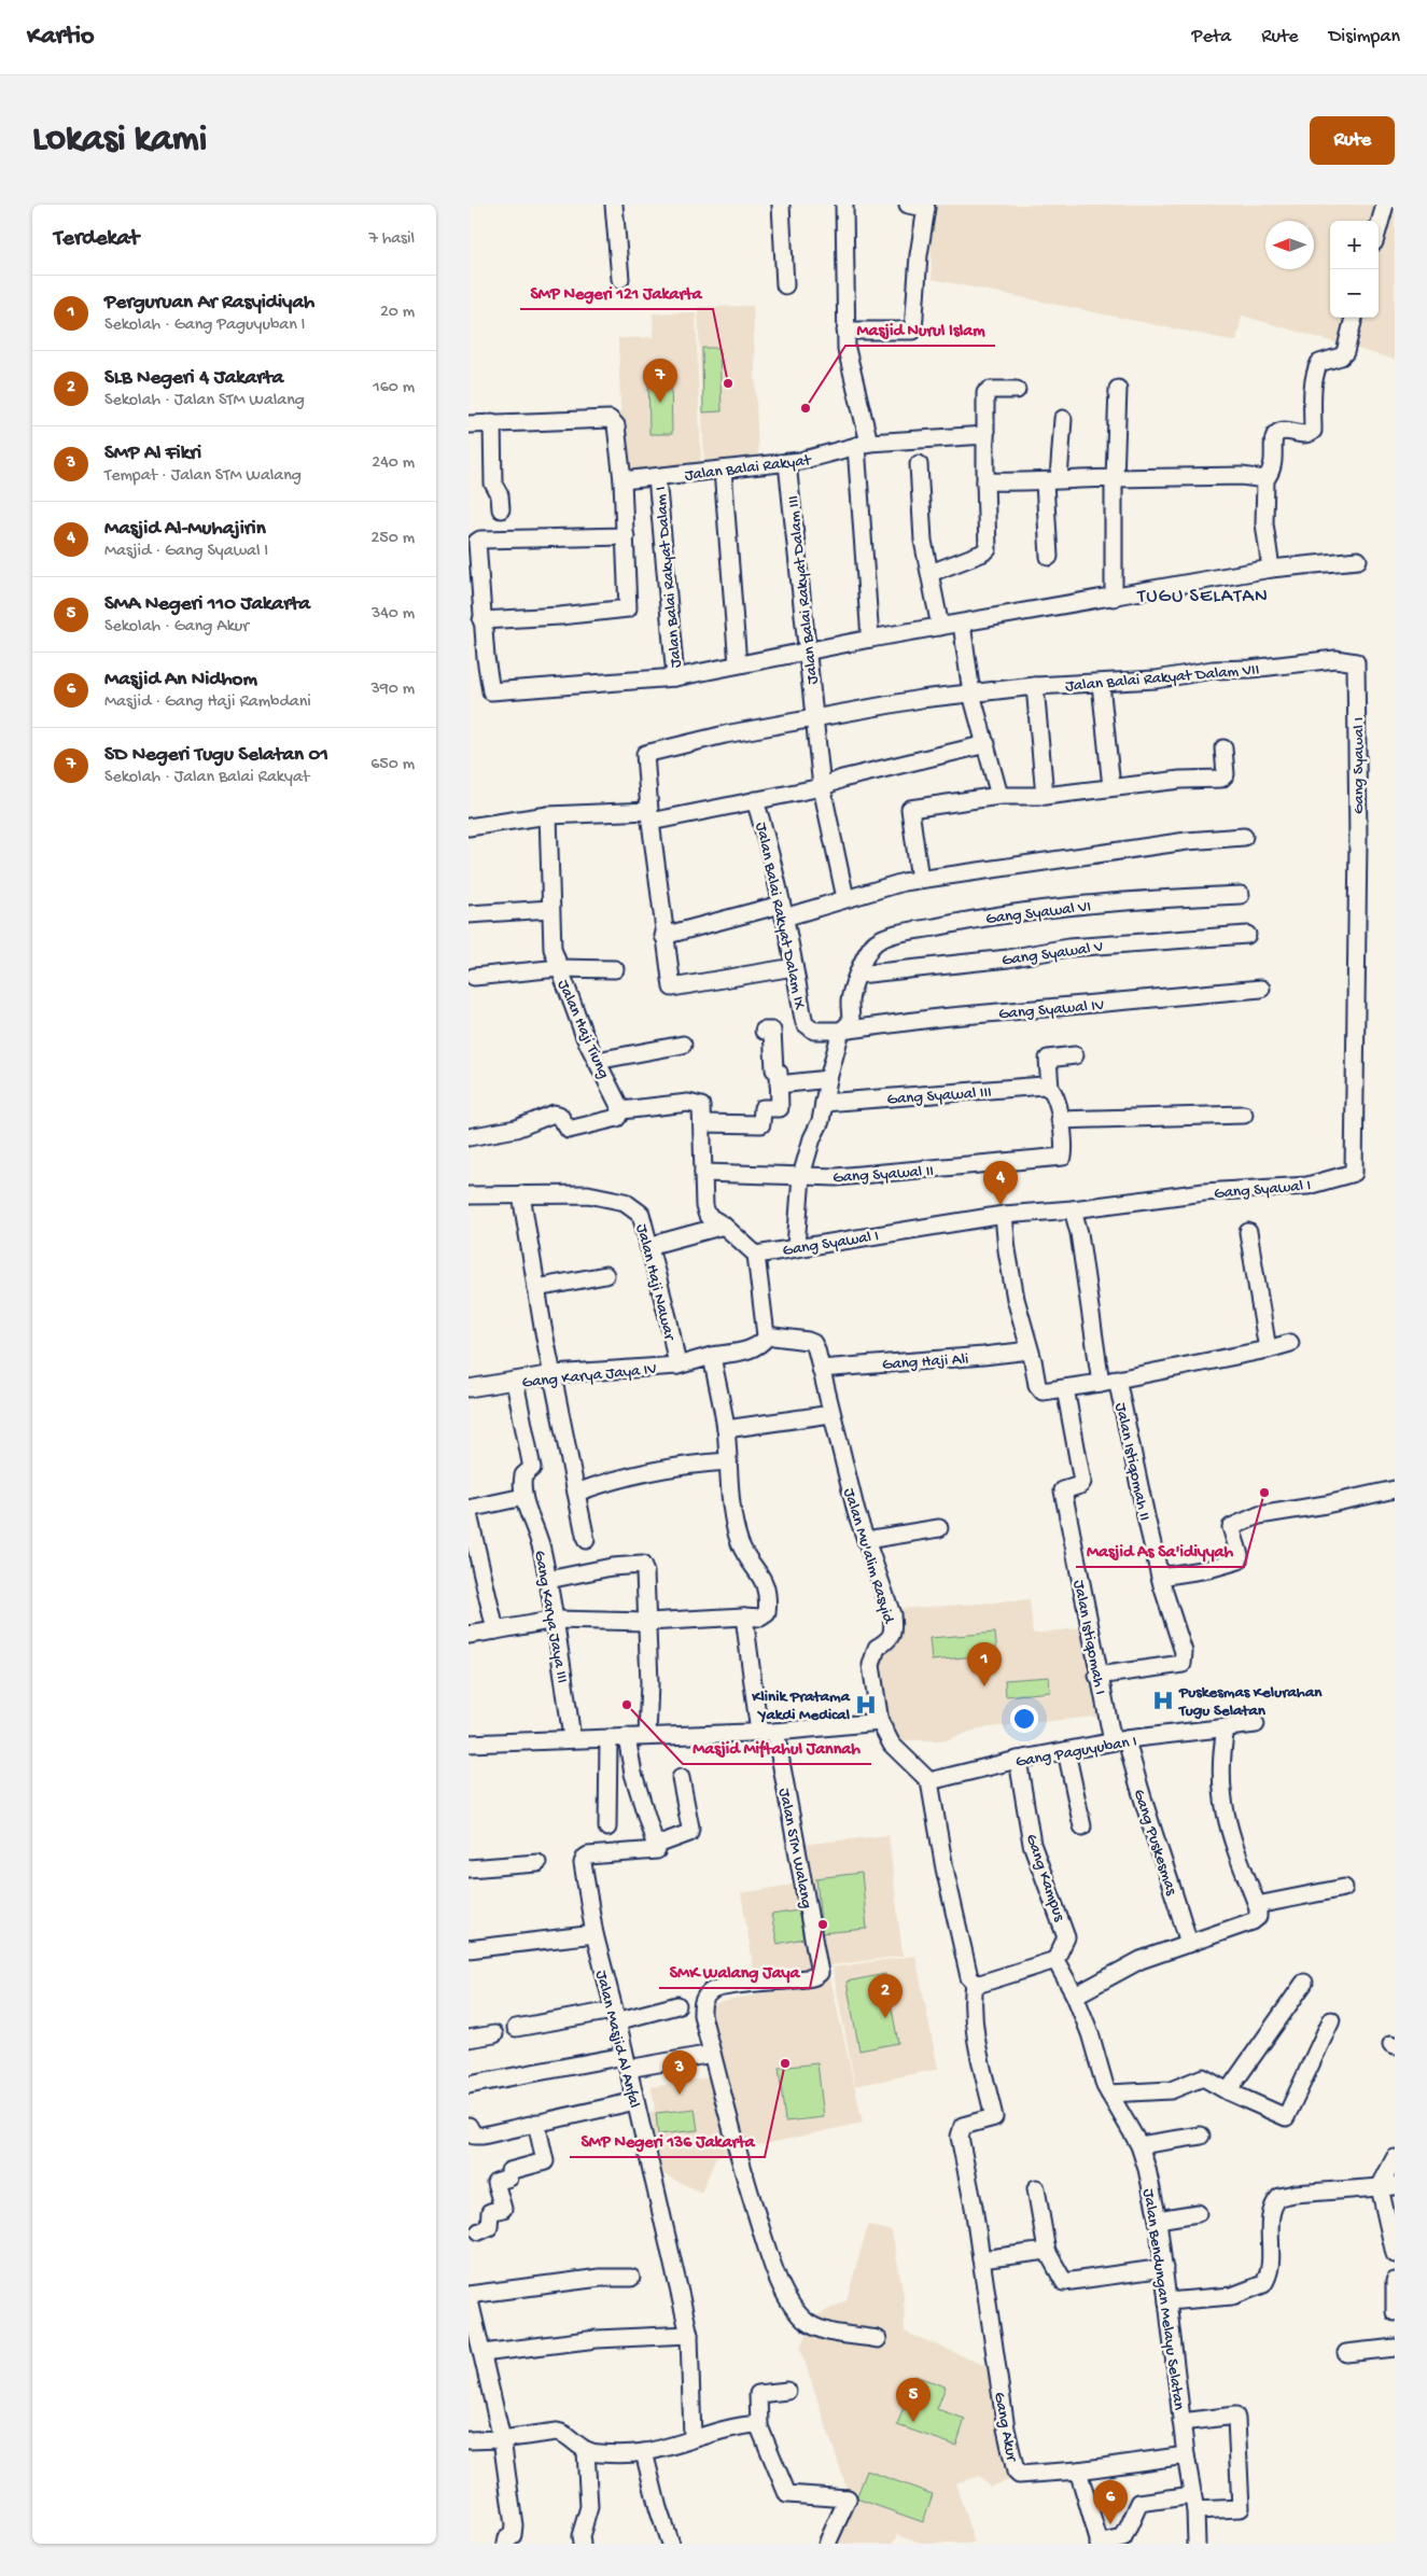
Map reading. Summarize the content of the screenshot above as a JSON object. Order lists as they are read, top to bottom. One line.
{"streets":{"street":["Jalan Balai Rakyat","Jalan Balai Rakyat Dalam I","Jalan Balai Rakyat Dalam III","Jalan Balai Rakyat Dalam VII","Gang Syawal I","Gang Syawal VI","Jalan Balai Rakyat Dalam IX","Gang Syawal V","Gang Syawal IV","Jalan Haji Tiung","Gang Syawal III","Gang Syawal II","Jalan Haji Nawar","Gang Haji Ali","Gang Karya Jaya IV","Jalan Istiqomah II","Jalan Mu'alim Rasyid","Gang Karya Jaya III","Jalan Istiqomah I","Gang Paguyuban I","Gang Puskesmas","Jalan STM Walang","Gang Kampus","Jalan Masjid Al Anfal","Jalan Bendungan Melayu Selatan","Gang Akur"]},"crossings":[["Jalan Balai Rakyat","Jalan Balai Rakyat Dalam I"],["Jalan Balai Rakyat","Jalan Balai Rakyat Dalam III"],["Jalan Balai Rakyat Dalam III","Jalan Balai Rakyat Dalam VII"],["Jalan Balai Rakyat Dalam VII","Gang Syawal I"],["Gang Syawal I","Jalan Istiqomah II"],["Gang Syawal VI","Jalan Balai Rakyat Dalam IX"],["Gang Syawal VI","Gang Syawal V"],["Gang Syawal VI","Gang Syawal IV"],["Jalan Balai Rakyat Dalam IX","Gang Syawal IV"],["Jalan Haji Nawar","Gang Karya Jaya IV"],["Jalan Istiqomah II","Jalan Istiqomah I"],["Jalan Istiqomah I","Gang Paguyuban I"],["Jalan Istiqomah I","Gang Puskesmas"],["Gang Paguyuban I","Gang Puskesmas"],["Gang Paguyuban I","Gang Kampus"],["Gang Kampus","Jalan Bendungan Melayu Selatan"],["Jalan Bendungan Melayu Selatan","Gang Akur"]],"districts":["TUGU SELATAN"],"places":{"other":["SMP Negeri 121 Jakarta","Masjid Nurul Islam","Masjid As Sa'idiyyah","Masjid Miftahul Jannah","SMK Walang Jaya","SMP Negeri 136 Jakarta"],"hospital":["Puskesmas Kelurahan Tugu Selatan","Klinik Pratama Yakdi Medical"]},"north":"left","page":{"header":"Kartio","nav":["Peta","Rute","Disimpan"],"buttons":"Rute","title":"Lokasi kami","heading":["Terdekat","7 hasil"],"map_buttons":["+","−"],"list":[{"mark":"1","name":"Perguruan Ar Rasyidiyah","note":"Sekolah · Gang Paguyuban I","value":"20 m"},{"mark":"2","name":"SLB Negeri 4 Jakarta","note":"Sekolah · Jalan STM Walang","value":"160 m"},{"mark":"3","name":"SMP Al Fikri","note":"Tempat · Jalan STM Walang","value":"240 m"},{"mark":"4","name":"Masjid Al-Muhajirin","note":"Masjid · Gang Syawal I","value":"250 m"},{"mark":"5","name":"SMA Negeri 110 Jakarta","note":"Sekolah · Gang Akur","value":"340 m"},{"mark":"6","name":"Masjid An Nidhom","note":"Masjid · Gang Haji Rambdani","value":"390 m"},{"mark":"7","name":"SD Negeri Tugu Selatan 01","note":"Sekolah · Jalan Balai Rakyat","value":"650 m"}],"pins":["7","4","1","2","3","5","6"]}}
